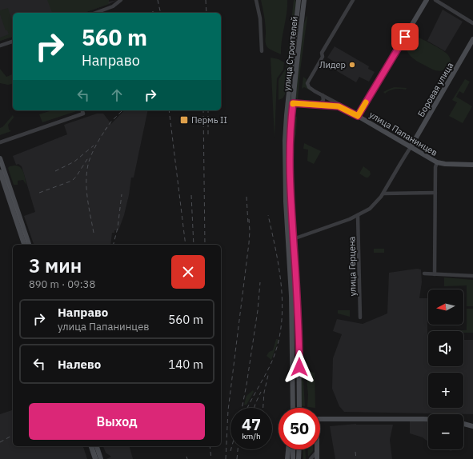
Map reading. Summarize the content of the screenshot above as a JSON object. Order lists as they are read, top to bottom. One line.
{"streets":{"main road":["улица Строителей","Боровая улица","улица Папанинцев"],"street":["улица Герцена"]},"crossings":[["улица Строителей","улица Папанинцев"],["Боровая улица","улица Папанинцев"]],"places":{"other":["Лидер"],"transit":["Пермь II"]},"north":"left","page":{"turn":["560 m","Направо"],"heading":["3 мин","890 m · 09:38"],"map_buttons":["+","−"],"list":[{"name":"Направо","note":"улица Папанинцев","value":"560 m"},{"name":"Налево","value":"140 m"}],"buttons":"Выход","speed":"47 km/h","limit":"50"}}
